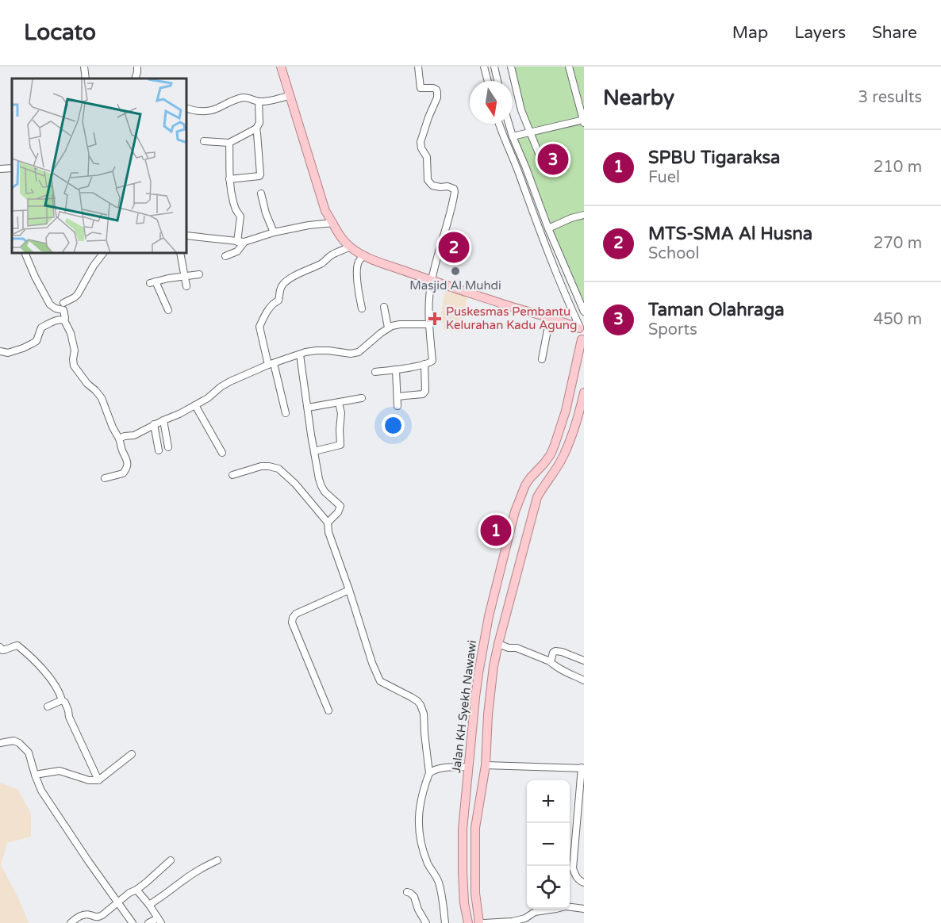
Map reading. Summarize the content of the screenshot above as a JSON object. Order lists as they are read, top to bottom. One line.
{"streets":{"main road":["Jalan KH Syekh Nawawi"]},"places":{"other":["Masjid Al Muhdi"],"health":["Puskesmas Pembantu Kelurahan Kadu Agung"]},"north":"bottom","page":{"header":"Locato","nav":["Map","Layers","Share"],"heading":["Nearby","3 results"],"list":[{"mark":"1","name":"SPBU Tigaraksa","note":"Fuel","value":"210 m"},{"mark":"2","name":"MTS-SMA Al Husna","note":"School","value":"270 m"},{"mark":"3","name":"Taman Olahraga","note":"Sports","value":"450 m"}],"pins":["3","2","1"],"map_buttons":["+","−"]}}
